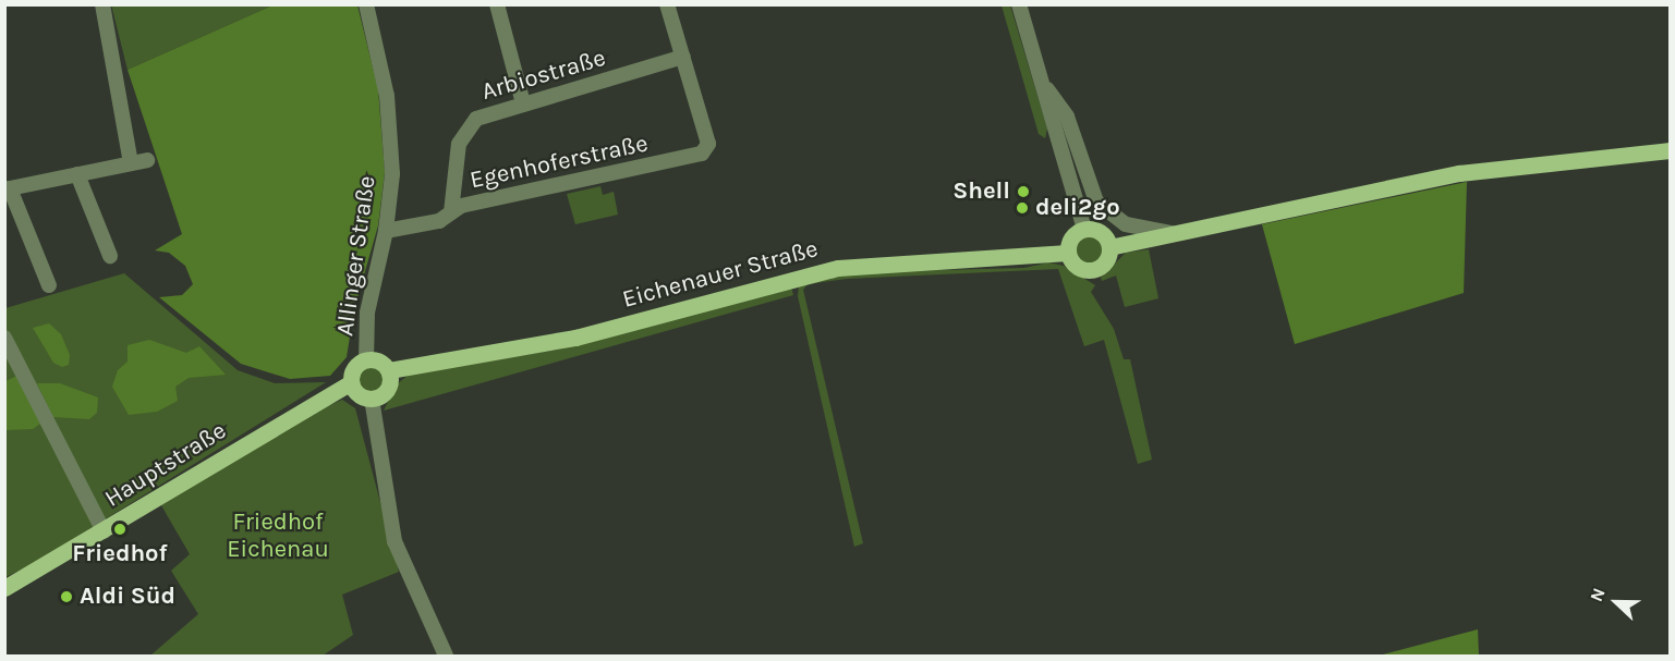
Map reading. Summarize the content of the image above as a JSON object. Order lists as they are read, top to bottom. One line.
{"streets":{"main road":["Eichenauer Straße","Hauptstraße"],"street":["Arbiostraße","Egenhoferstraße","Allinger Straße"]},"crossings":[["Arbiostraße","Egenhoferstraße"],["Egenhoferstraße","Allinger Straße"],["Allinger Straße","Eichenauer Straße"],["Allinger Straße","Hauptstraße"],["Eichenauer Straße","Hauptstraße"]],"parks":["Friedhof Eichenau"],"places":["Shell","deli2go","Friedhof","Aldi Süd"],"north":"left"}
